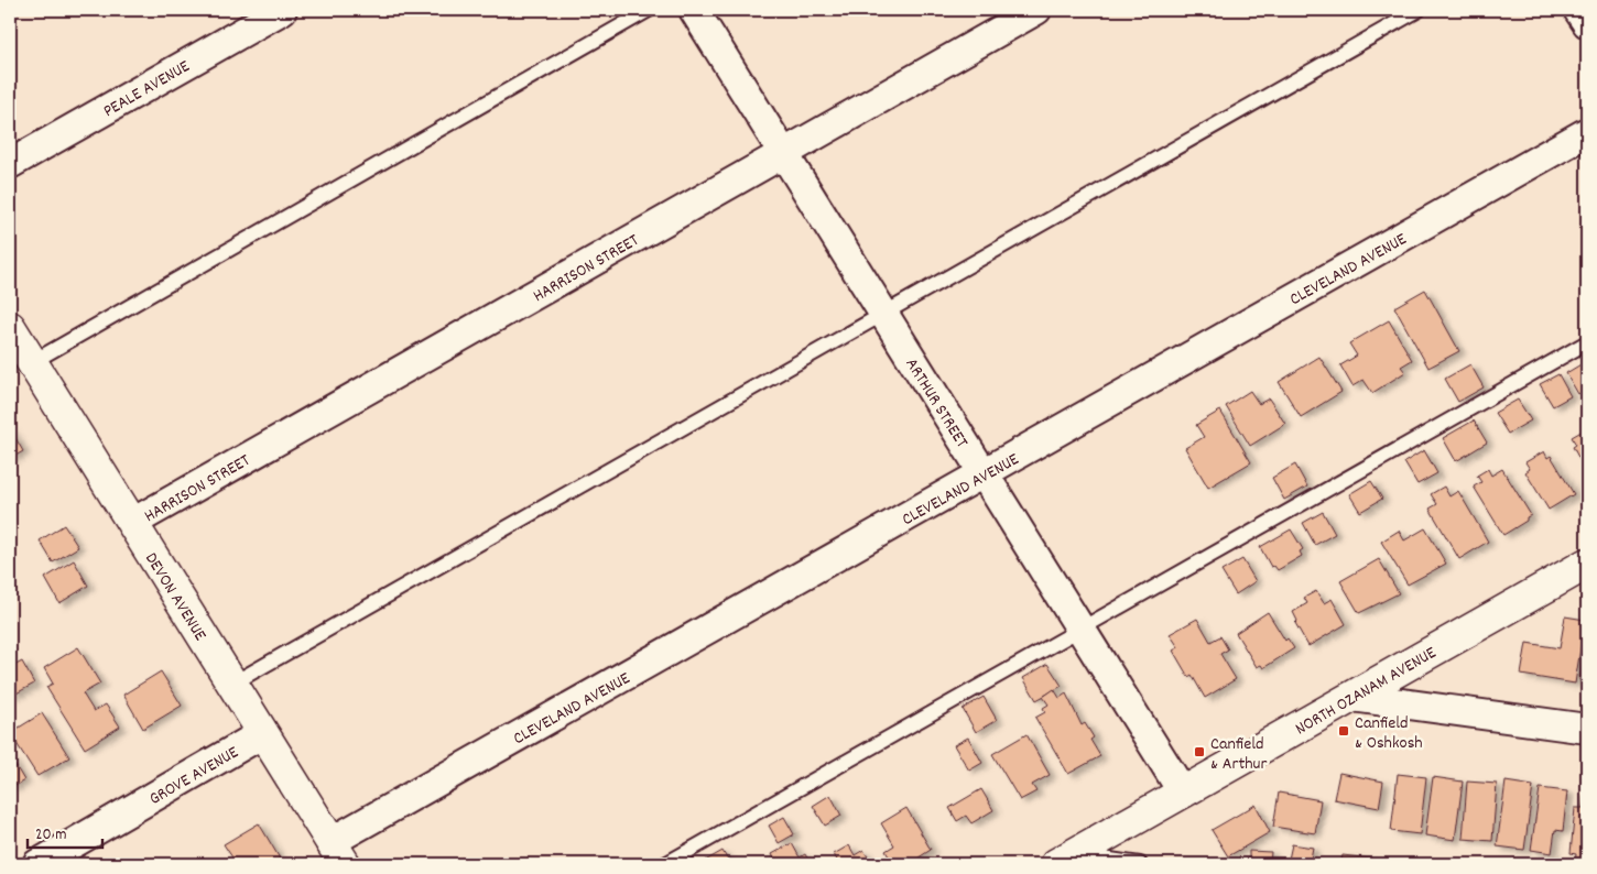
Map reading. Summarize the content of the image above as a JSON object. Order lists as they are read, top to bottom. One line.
{"streets":{"street":["PEALE AVENUE","HARRISON STREET","CLEVELAND AVENUE","ARTHUR STREET","DEVON AVENUE","NORTH OZANAM AVENUE","GROVE AVENUE"]},"crossings":[["HARRISON STREET","ARTHUR STREET"],["HARRISON STREET","DEVON AVENUE"],["CLEVELAND AVENUE","ARTHUR STREET"],["CLEVELAND AVENUE","DEVON AVENUE"],["ARTHUR STREET","NORTH OZANAM AVENUE"],["DEVON AVENUE","GROVE AVENUE"]],"places":{"transit":["Canfield & Oshkosh","Canfield & Arthur"]},"scale_bar":"20 m"}
